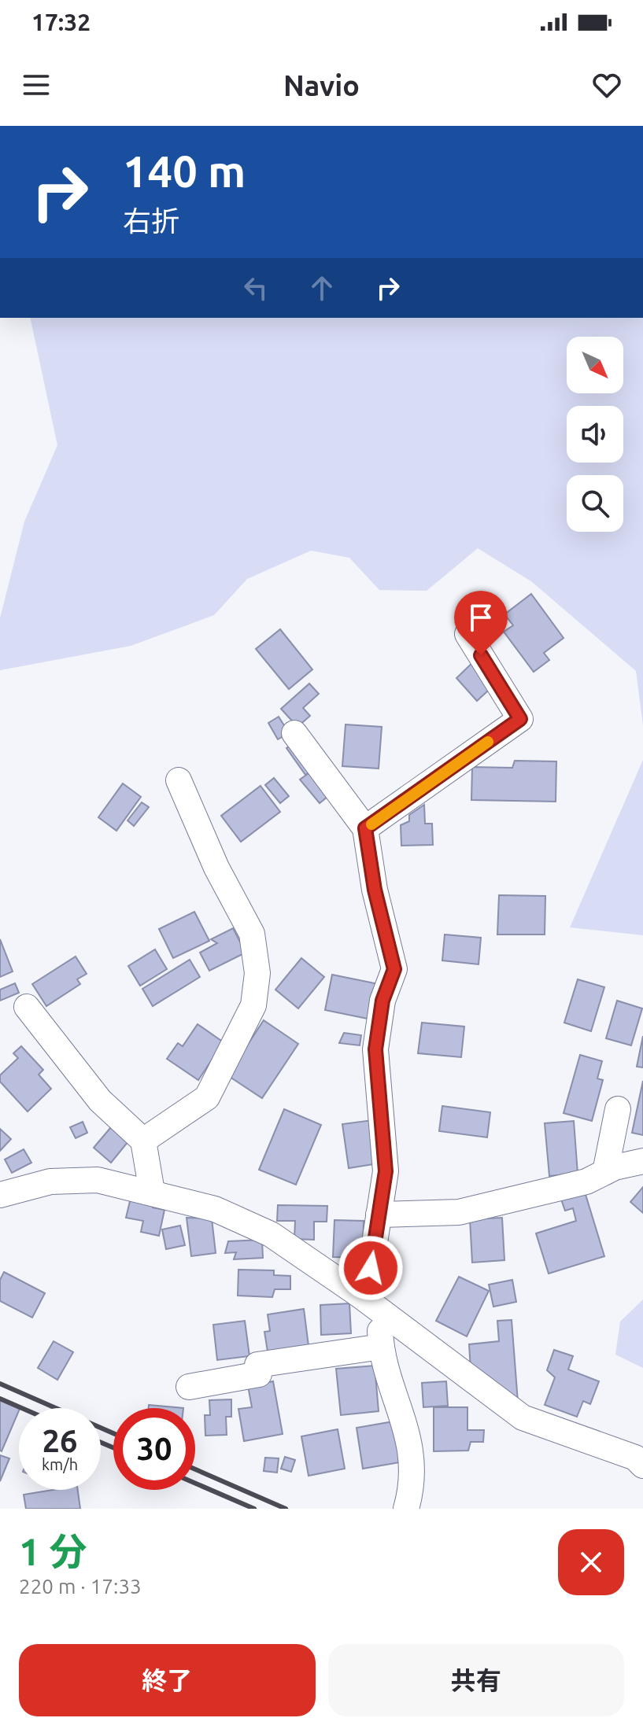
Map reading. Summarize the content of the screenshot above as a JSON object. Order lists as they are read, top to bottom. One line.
{"north":"bottom right","page":{"status":"17:32","header":"Navio","turn":["140 m","右折"],"speed":"26 km/h","limit":"30","heading":["1 分","220 m · 17:33"],"buttons":["終了","共有"]}}
